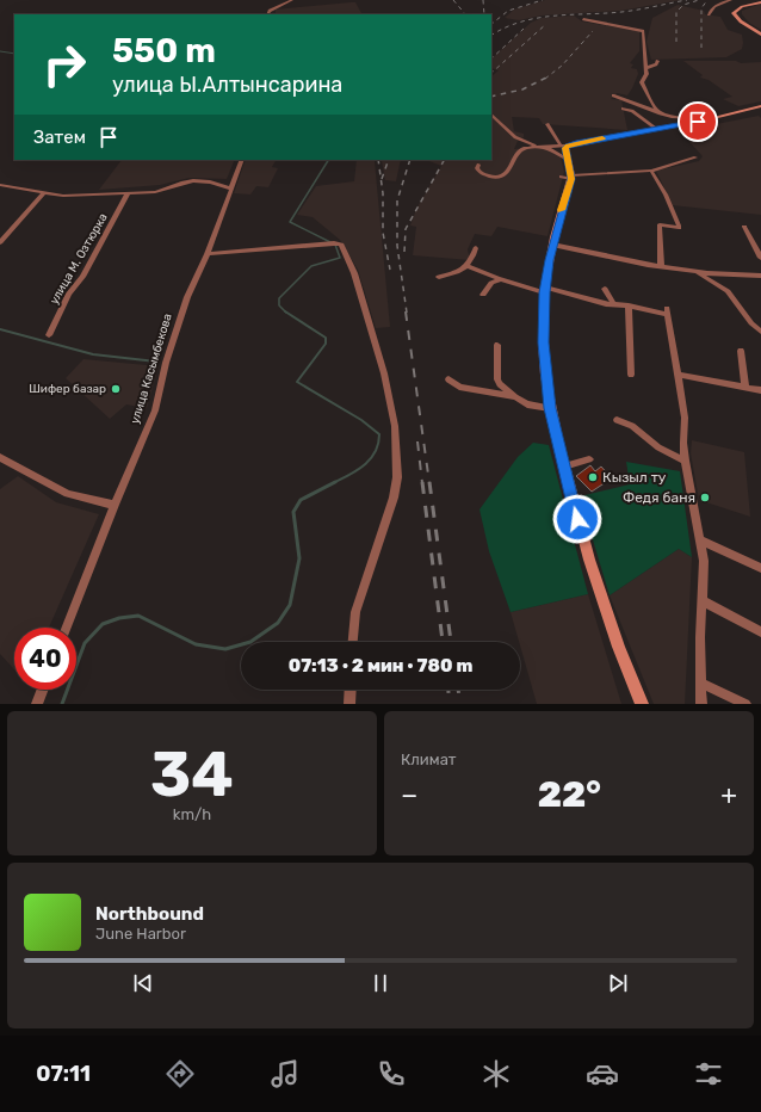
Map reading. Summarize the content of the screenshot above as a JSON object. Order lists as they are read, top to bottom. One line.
{"streets":{"street":["улица М. Озтюрка","улица Касымбекова"]},"crossings":[["улица М. Озтюрка","улица Касымбекова"]],"places":["Шифер базар","Кызыл ту","Федя баня"],"page":{"turn":["550 m","улица Ы.Алтынсарина"],"then":"Затем","limit":"40","trip":"07:13 · 2 мин · 780 m","tile":[["34","km/h"],"Климат"],"heat":["−","22°","+"],"song":["Northbound","June Harbor"],"tabs":"07:11"}}
